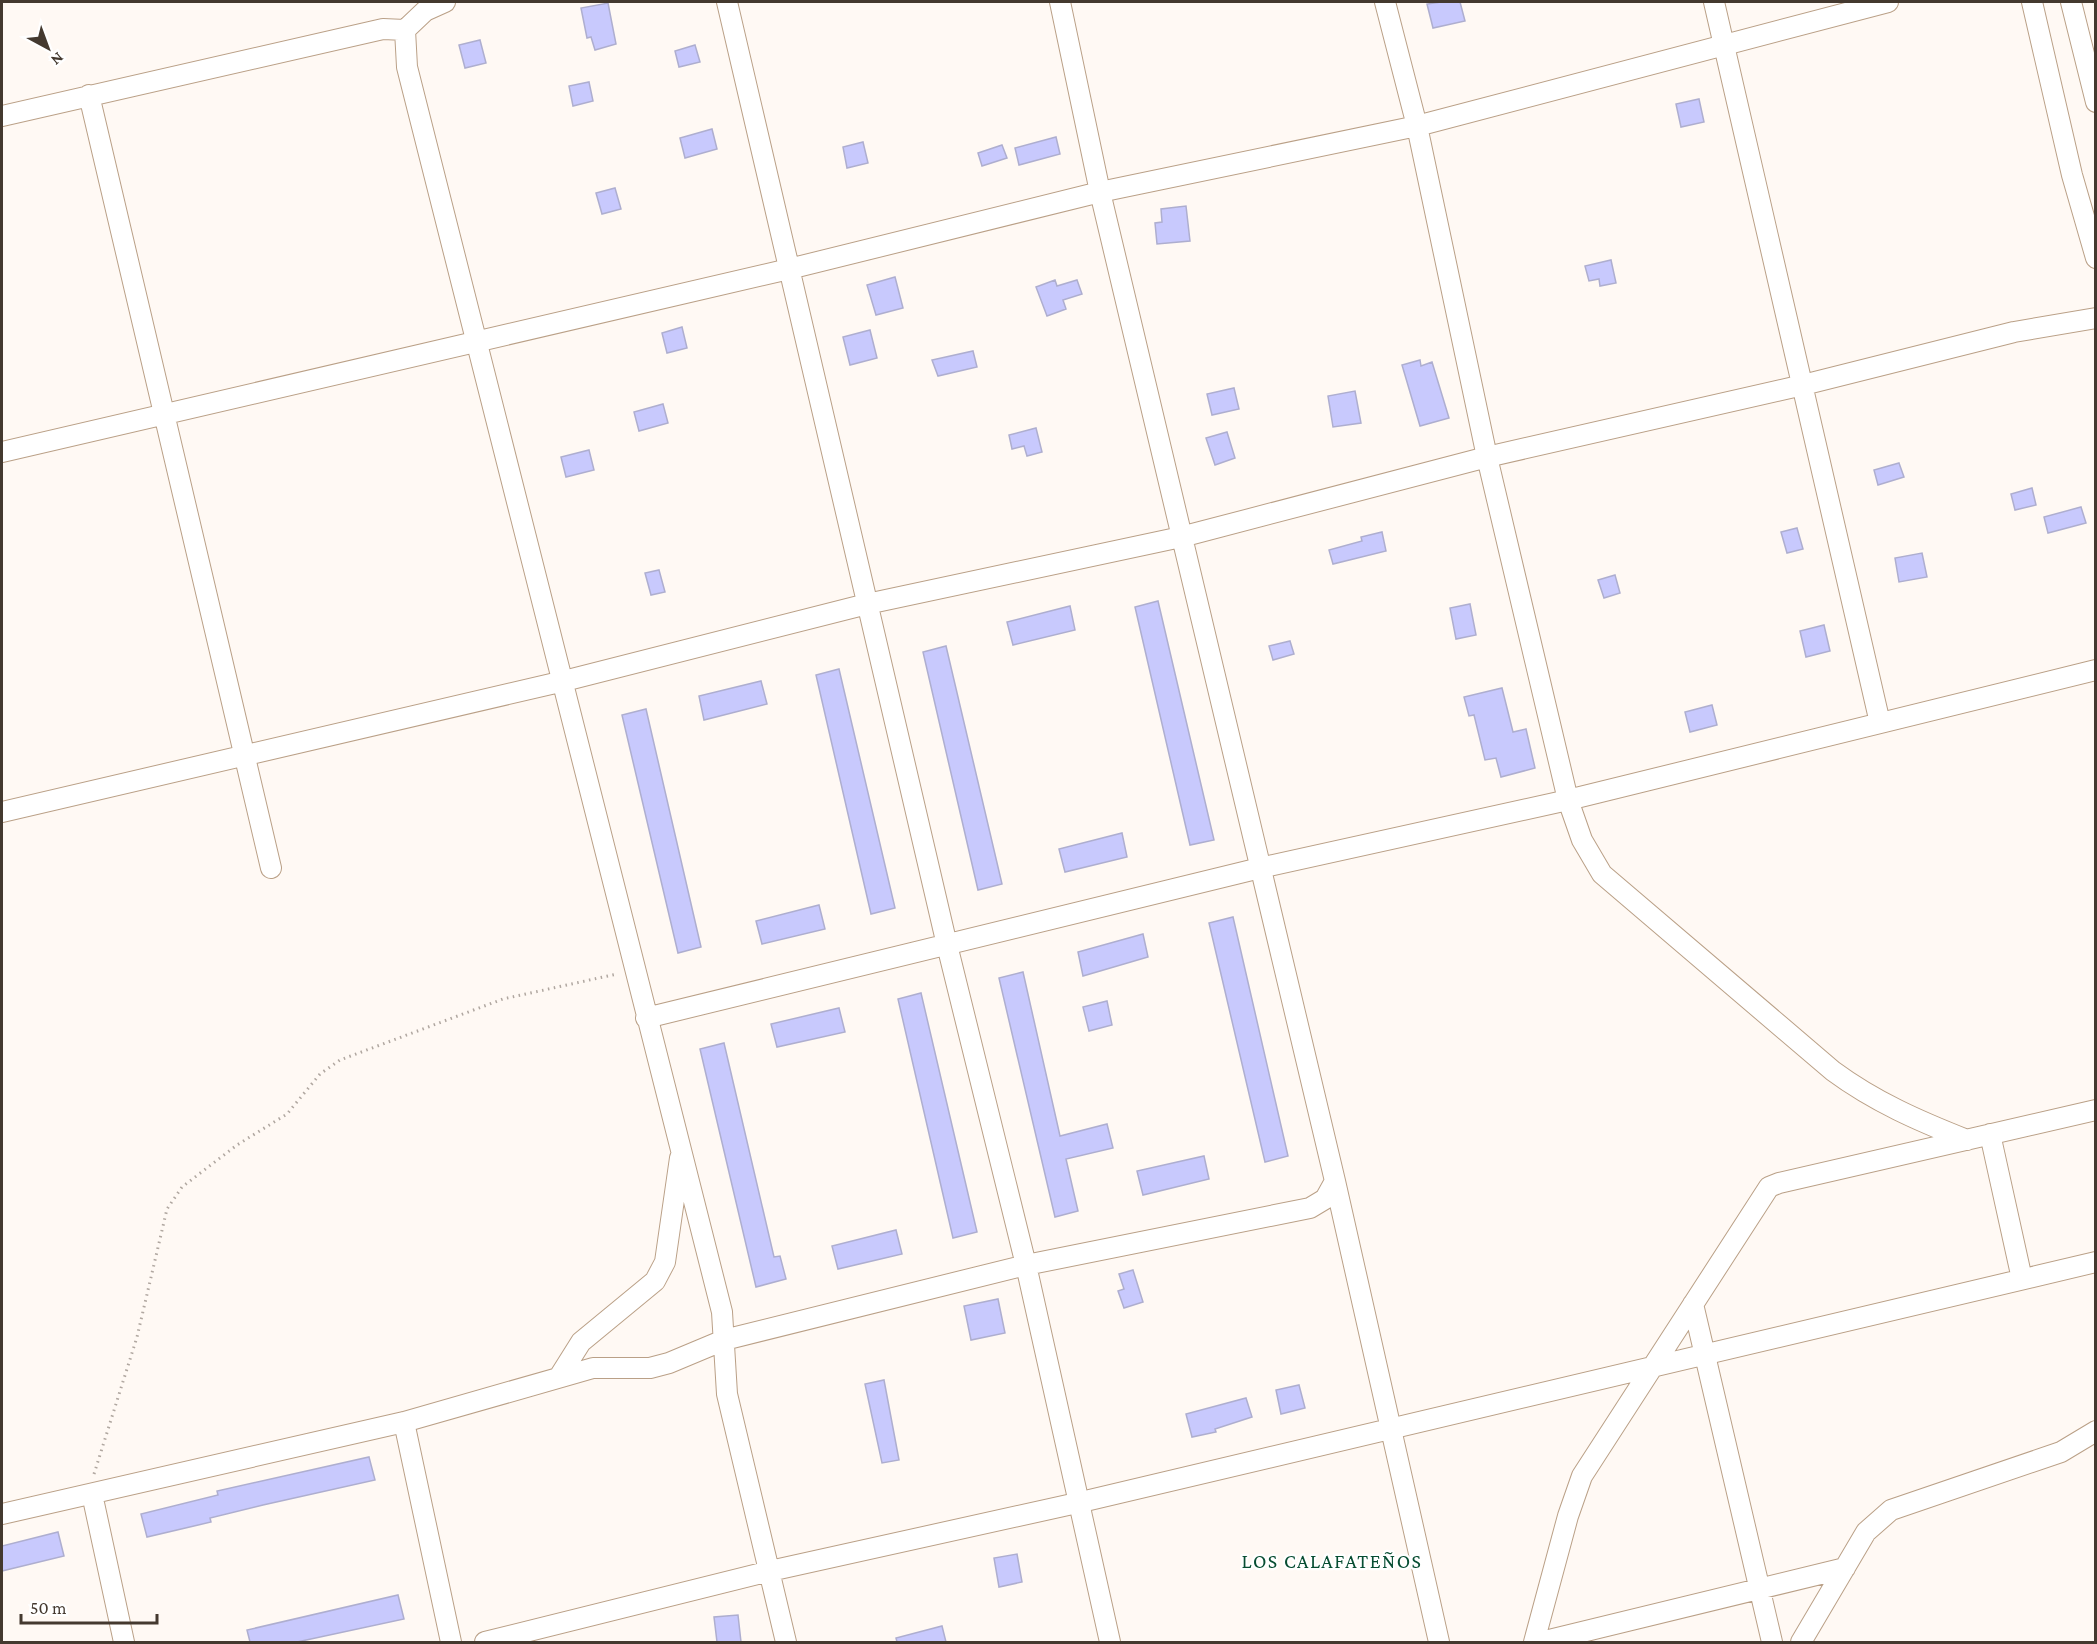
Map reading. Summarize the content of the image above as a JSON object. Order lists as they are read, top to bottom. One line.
{"districts":["LOS CALAFATEÑOS"],"scale_bar":"50 m","north":"bottom right"}
